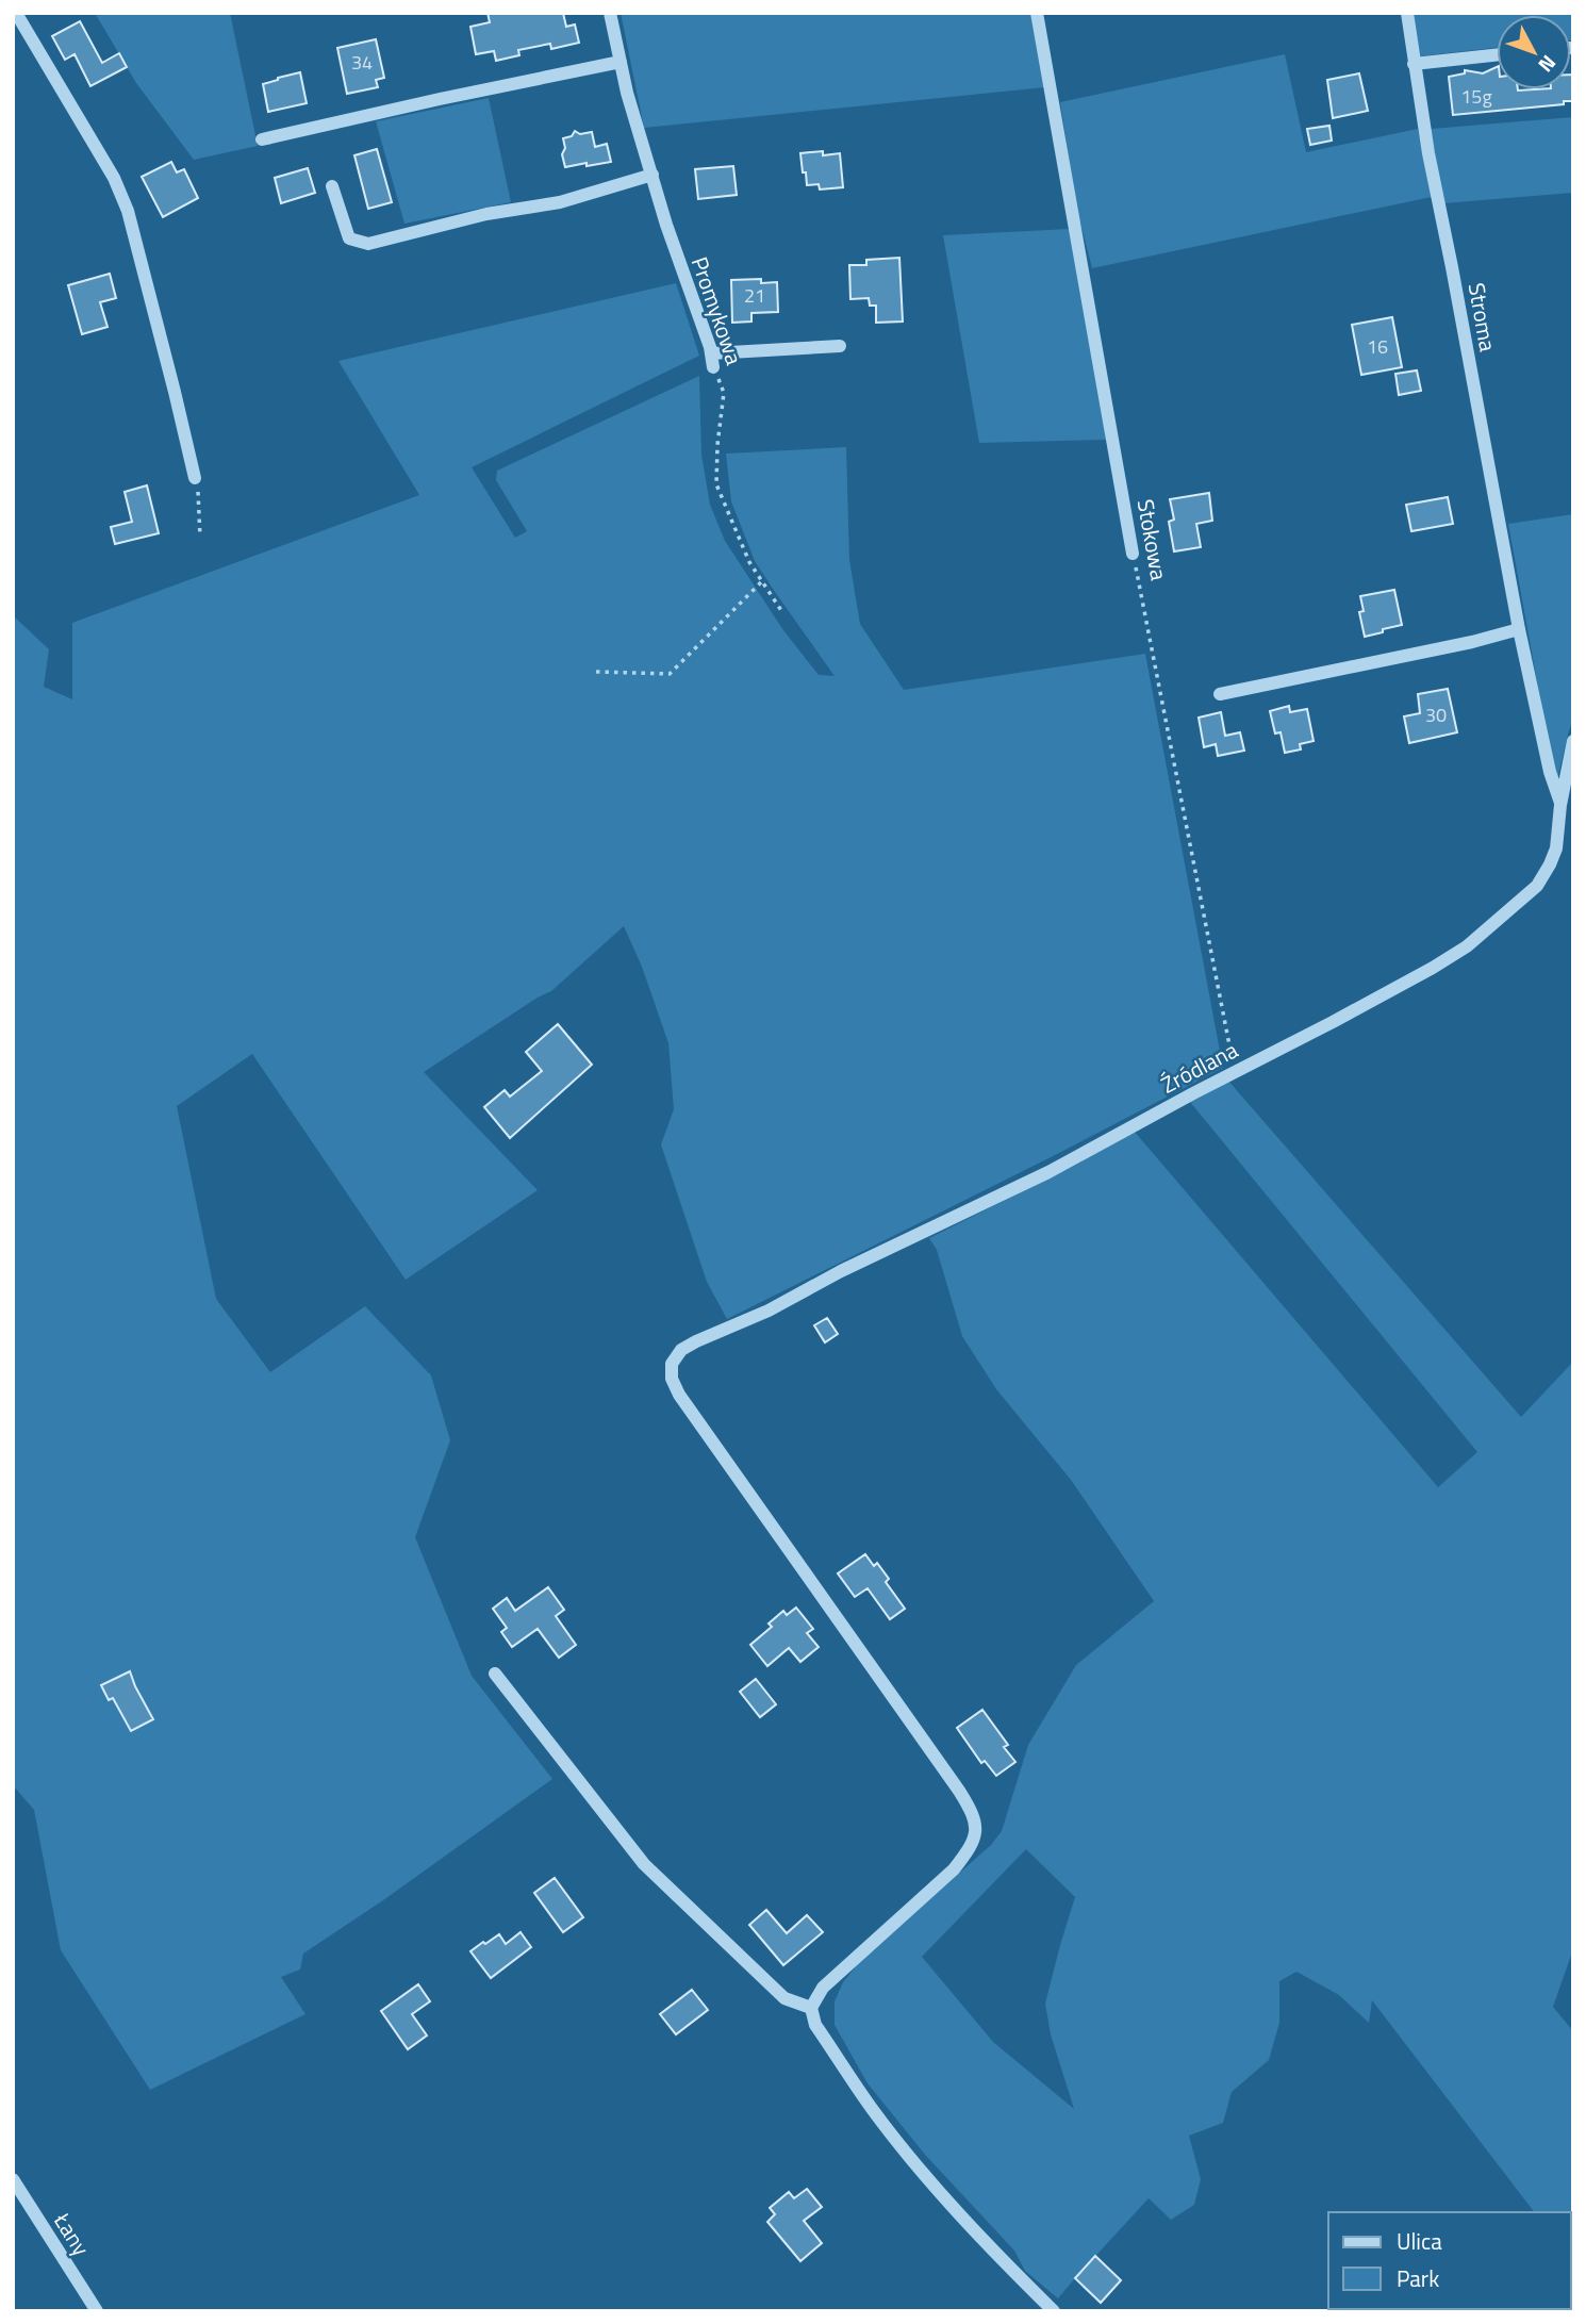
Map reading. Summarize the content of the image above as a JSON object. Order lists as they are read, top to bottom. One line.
{"streets":{"street":["Promykowa","Stroma","Stokowa","Źródlana","Łany"]},"crossings":[["Stroma","Źródlana"],["Stokowa","Źródlana"]],"house_numbers":["34","15g","21","16","30"],"legend":["Ulica","Park"],"north":"bottom right"}
